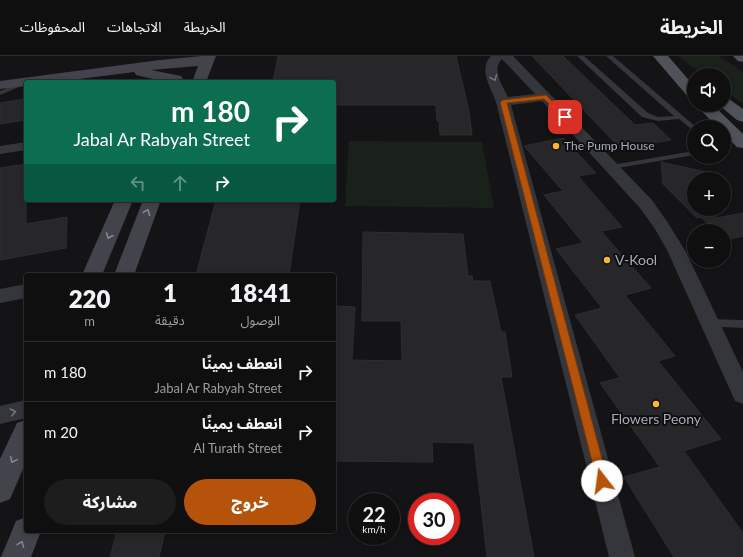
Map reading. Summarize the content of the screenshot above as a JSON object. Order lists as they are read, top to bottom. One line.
{"places":["The Pump House","V-Kool","Flowers Peony"],"page":{"header":"الخريطة","nav":["الخريطة","الاتجاهات","المحفوظات"],"map_buttons":["+","−"],"turn":["180 m","Jabal Ar Rabyah Street"],"eta":["18:41","الوصول","1","دقيقة","220","m"],"list":[{"name":"انعطف يمينًا","note":"Jabal Ar Rabyah Street","value":"180 m"},{"name":"انعطف يمينًا","note":"Al Turath Street","value":"20 m"}],"buttons":["خروج","مشاركة"],"speed":"22 km/h","limit":"30"}}
